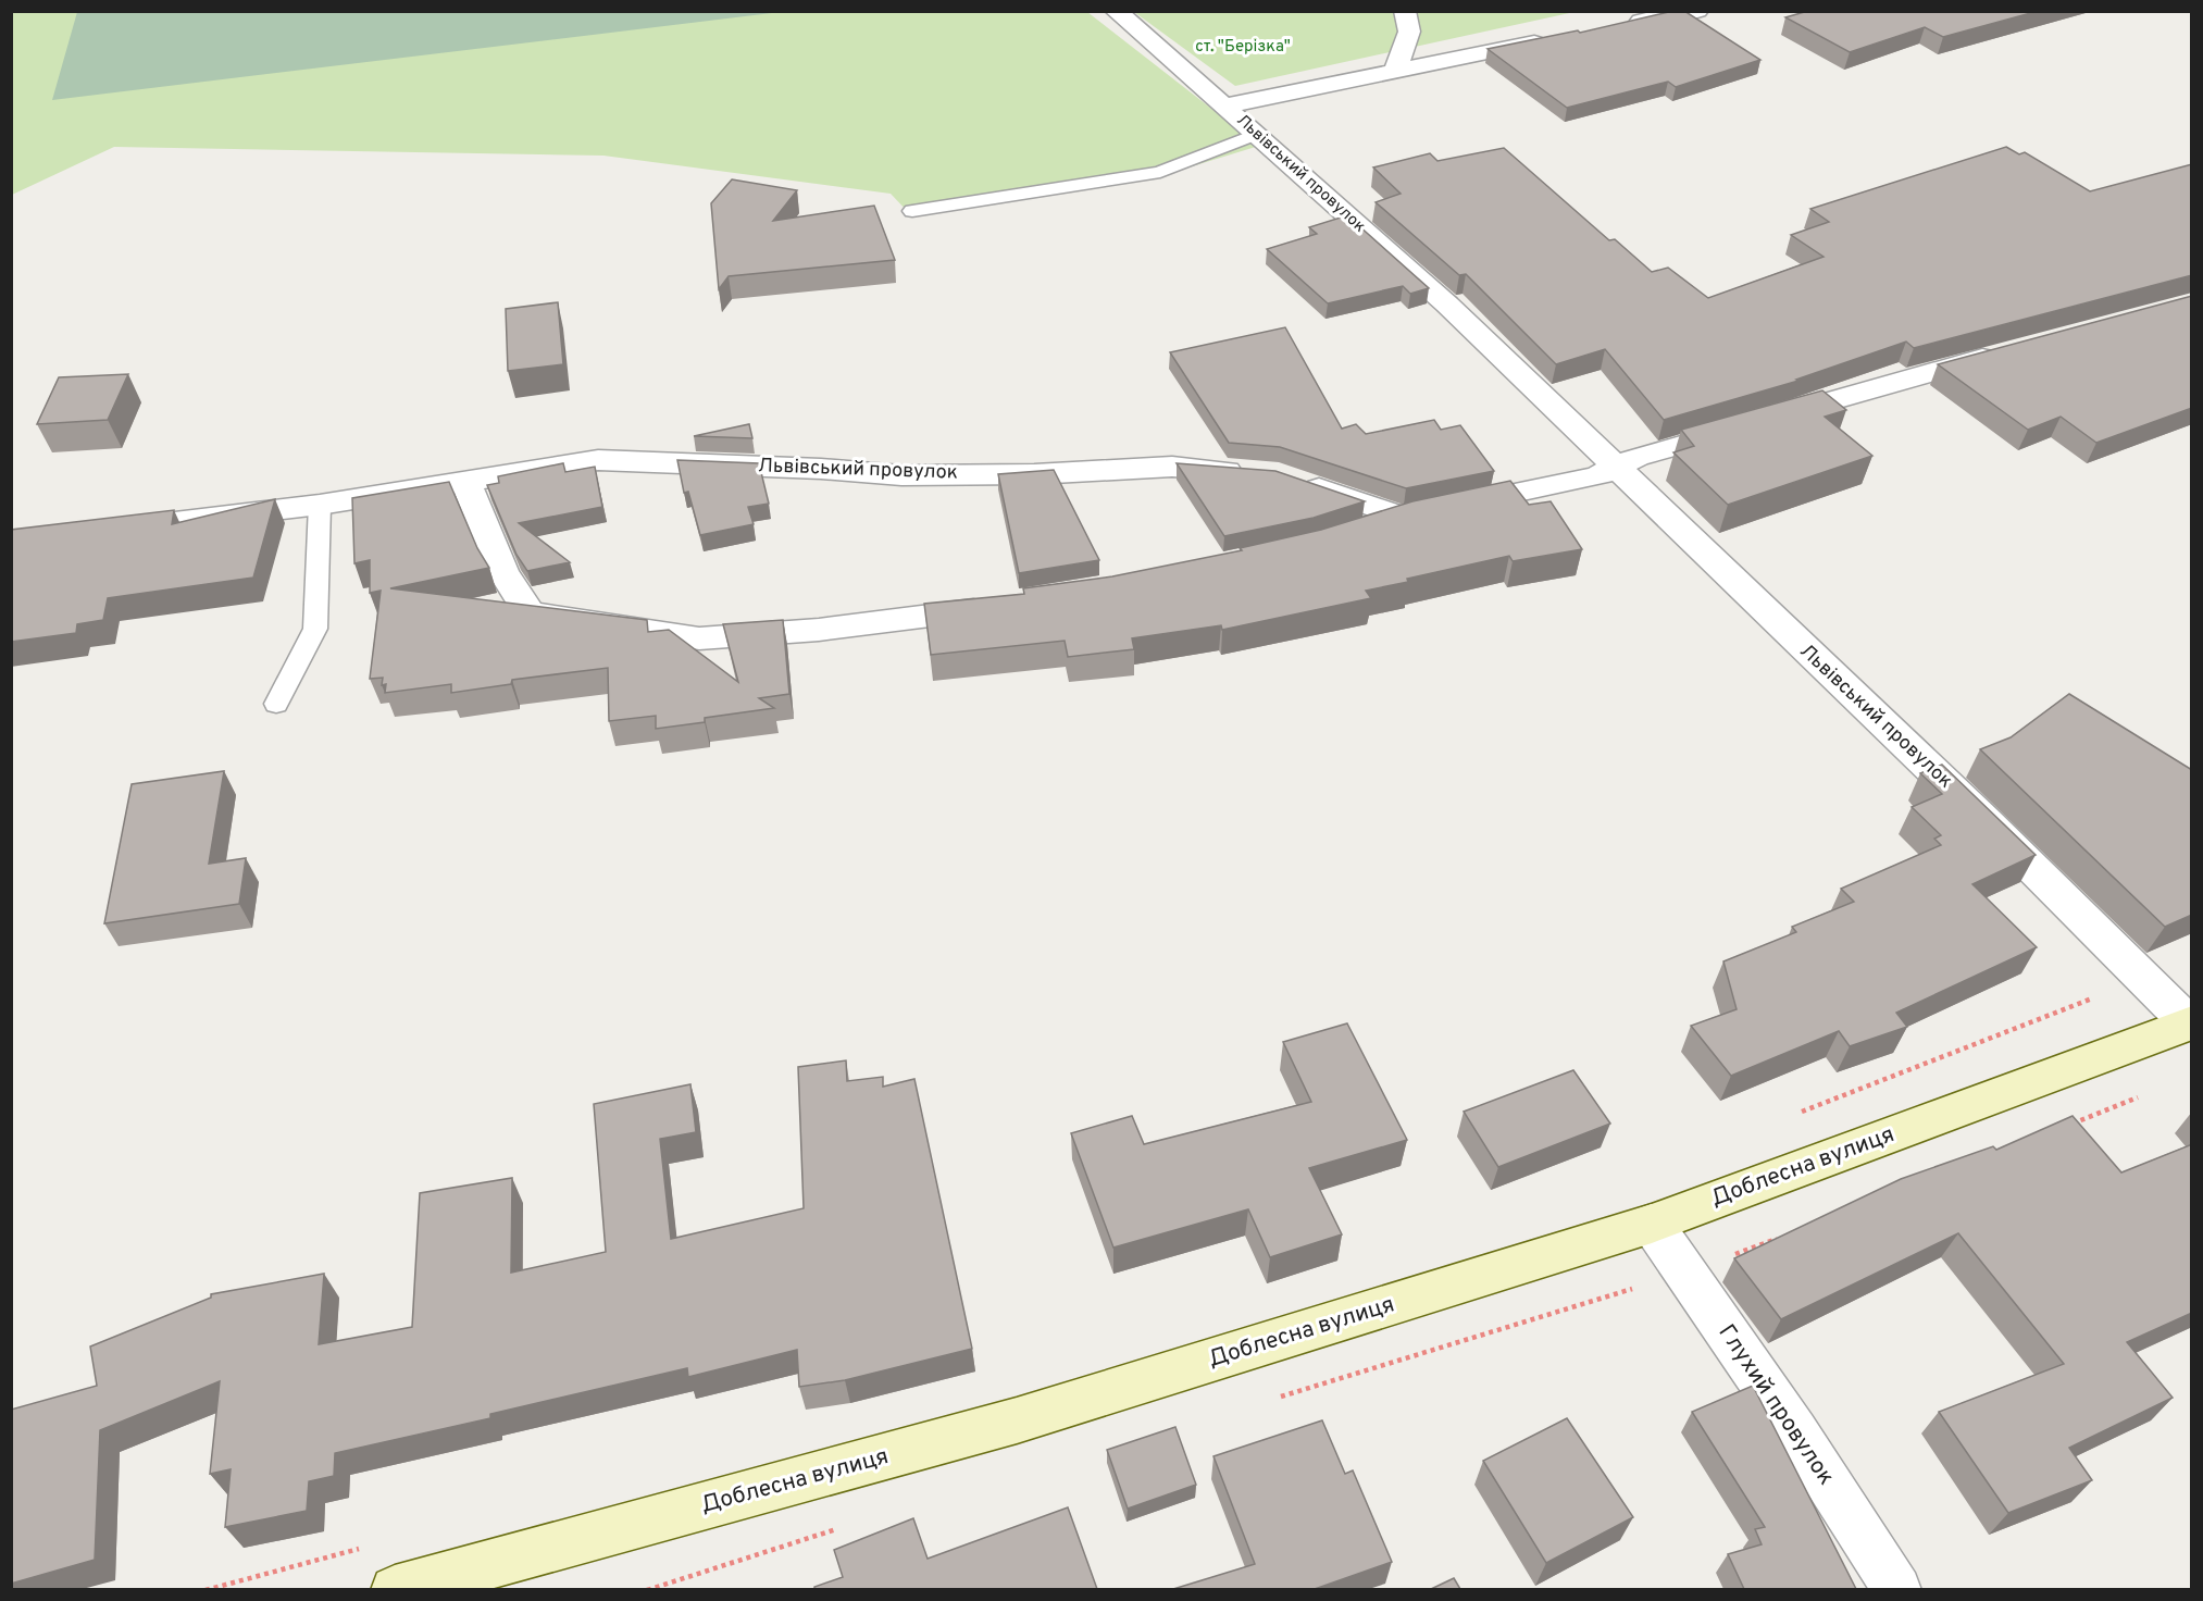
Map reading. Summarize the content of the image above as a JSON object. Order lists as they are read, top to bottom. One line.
{"streets":{"street":["Львівський провулок","Доблесна вулиця","Глухий провулок"]},"crossings":[["Львівський провулок","Доблесна вулиця"],["Доблесна вулиця","Глухий провулок"]],"parks":["ст. \"Берізка\""]}
